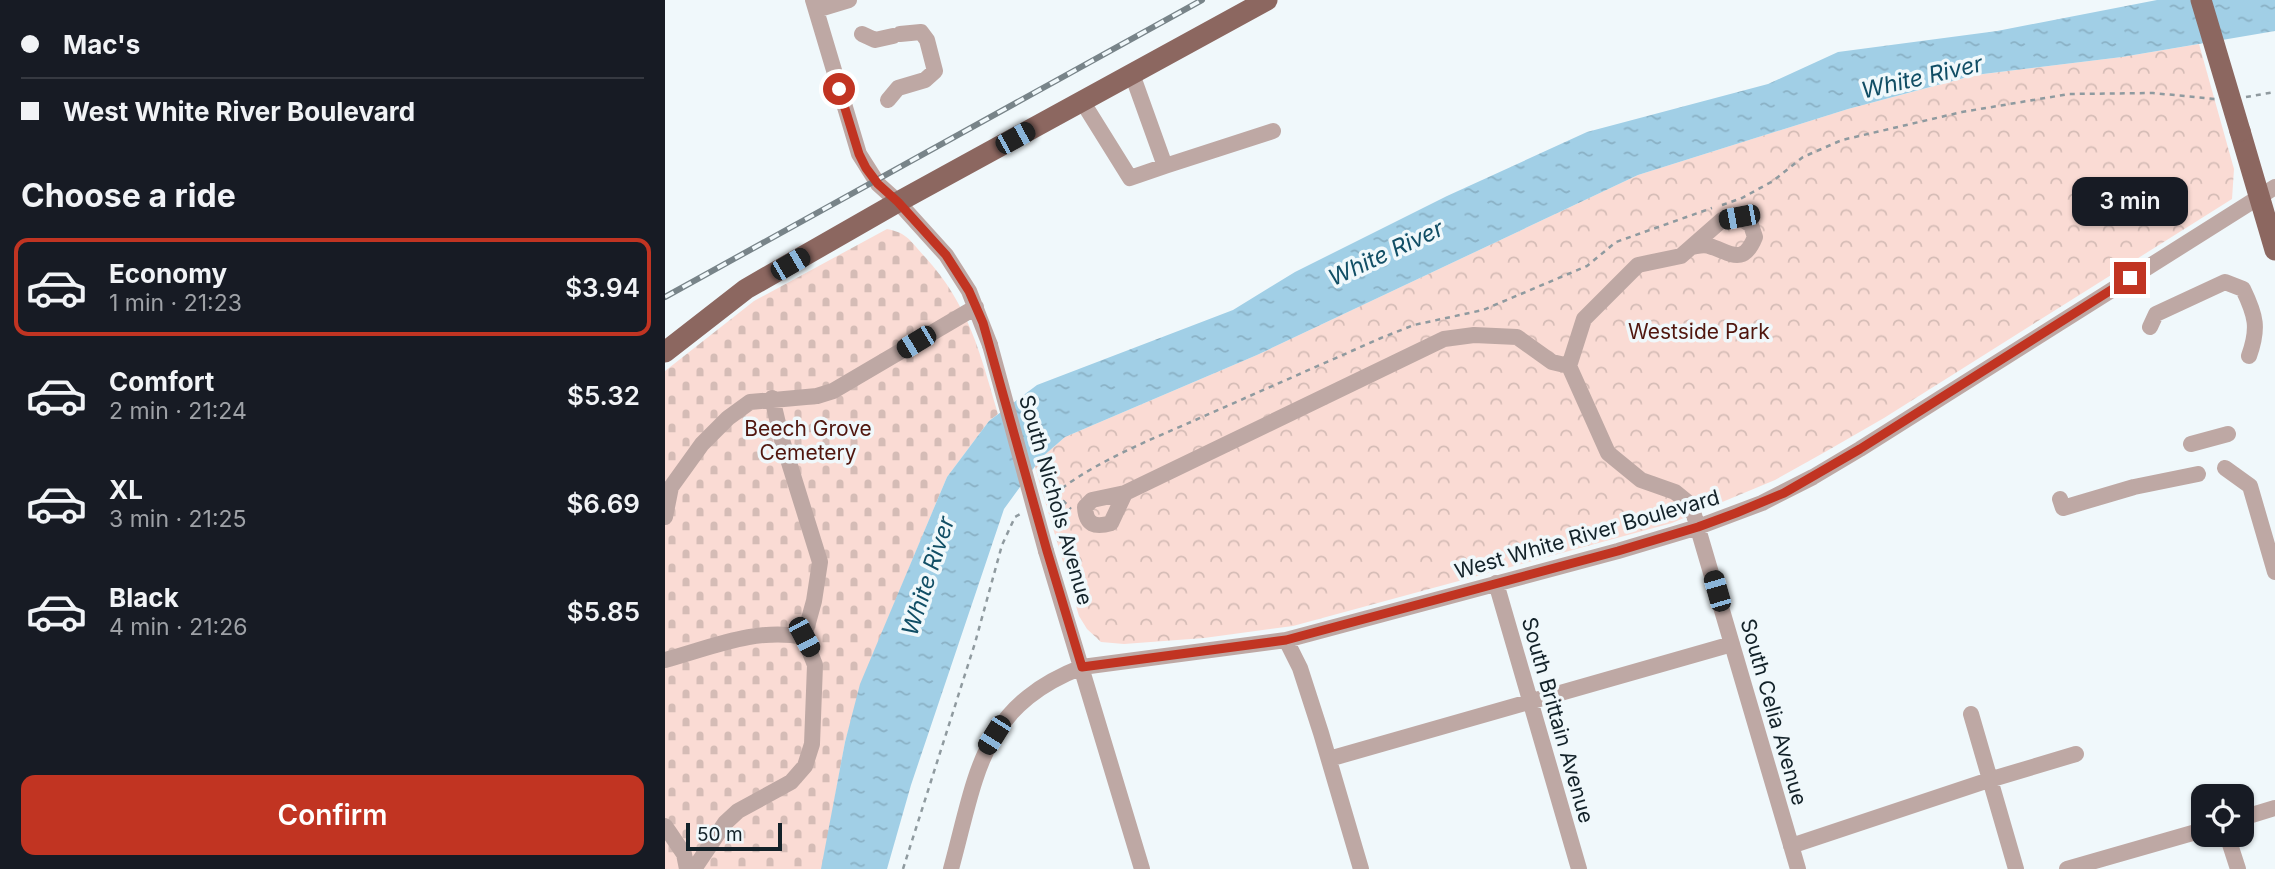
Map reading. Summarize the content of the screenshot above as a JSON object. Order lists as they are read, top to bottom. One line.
{"streets":{"street":["South Nichols Avenue","West White River Boulevard","South Celia Avenue","South Brittain Avenue"]},"crossings":[["South Nichols Avenue","West White River Boulevard"],["West White River Boulevard","South Celia Avenue"],["West White River Boulevard","South Brittain Avenue"]],"water":["White River"],"parks":["Westside Park","Beech Grove Cemetery"],"scale_bar":"50 m","page":{"banner":["Mac's","West White River Boulevard"],"heading":"Choose a ride","bubble":"3 min","list":[{"name":"Economy","note":"1 min · 21:23","value":"$3.94"},{"name":"Comfort","note":"2 min · 21:24","value":"$5.32"},{"name":"XL","note":"3 min · 21:25","value":"$6.69"},{"name":"Black","note":"4 min · 21:26","value":"$5.85"}],"buttons":"Confirm","scale":"50 m"}}
